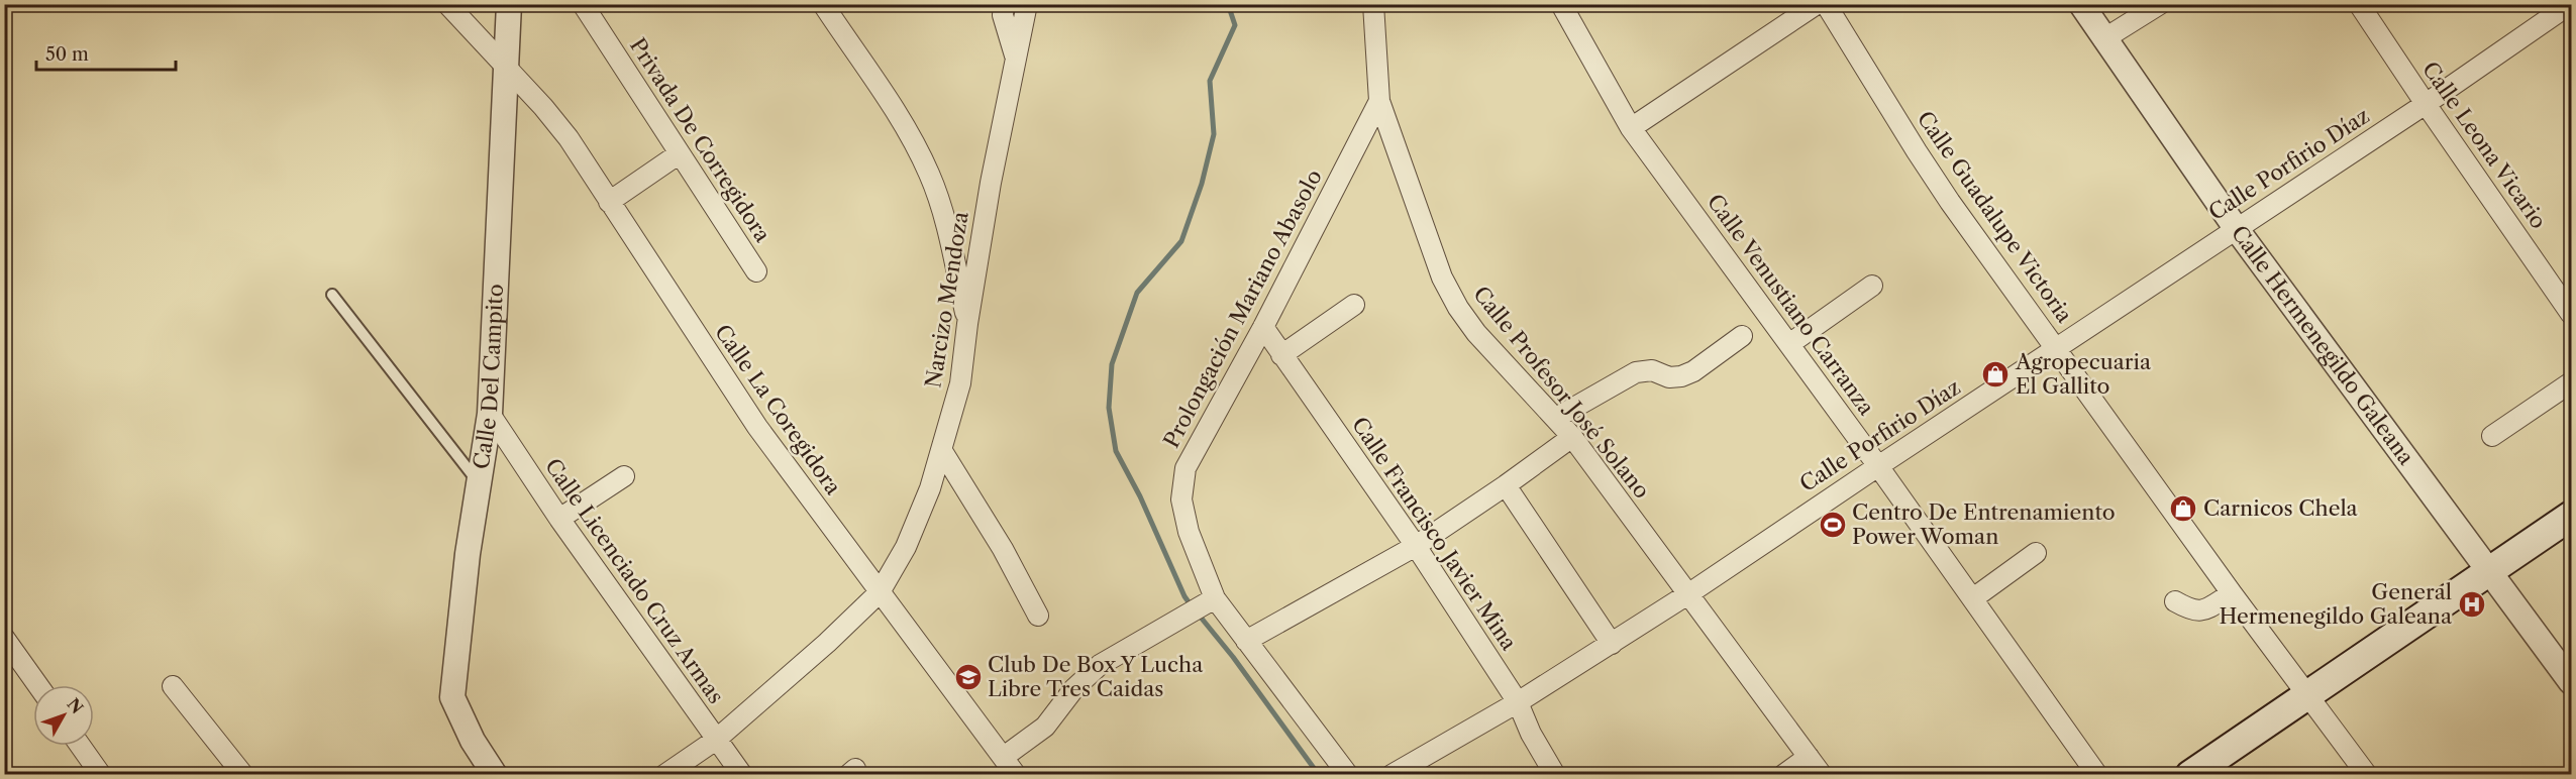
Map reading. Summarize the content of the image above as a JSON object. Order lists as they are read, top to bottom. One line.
{"streets":{"street":["Privada De Corregidora","Calle Leona Vicario","Calle Porfirio Díaz","Calle Guadalupe Victoria","Narcizo Mendoza","Calle Venustiano Carranza","Prolongación Mariano Abasolo","Calle Hermenegildo Galeana","Calle Del Campito","Calle Profesor José Solano","Calle La Coregidora","Calle Francisco Javier Mina","Calle Licenciado Cruz Armas"]},"crossings":[["Calle Leona Vicario","Calle Porfirio Díaz"],["Calle Porfirio Díaz","Calle Guadalupe Victoria"],["Calle Porfirio Díaz","Calle Venustiano Carranza"],["Calle Porfirio Díaz","Calle Hermenegildo Galeana"],["Calle Porfirio Díaz","Calle Profesor José Solano"],["Calle Porfirio Díaz","Calle Francisco Javier Mina"],["Narcizo Mendoza","Calle La Coregidora"],["Narcizo Mendoza","Calle Licenciado Cruz Armas"],["Prolongación Mariano Abasolo","Calle Profesor José Solano"],["Prolongación Mariano Abasolo","Calle Francisco Javier Mina"],["Calle Del Campito","Calle La Coregidora"],["Calle Del Campito","Calle Licenciado Cruz Armas"]],"places":{"shop":["Agropecuaria El Gallito","Carnicos Chela"],"sports":["Centro De Entrenamiento Power Woman"],"hospital":["General Hermenegildo Galeana"],"school or university":["Club De Box Y Lucha Libre Tres Caidas"]},"scale_bar":"50 m","north":"top right"}
